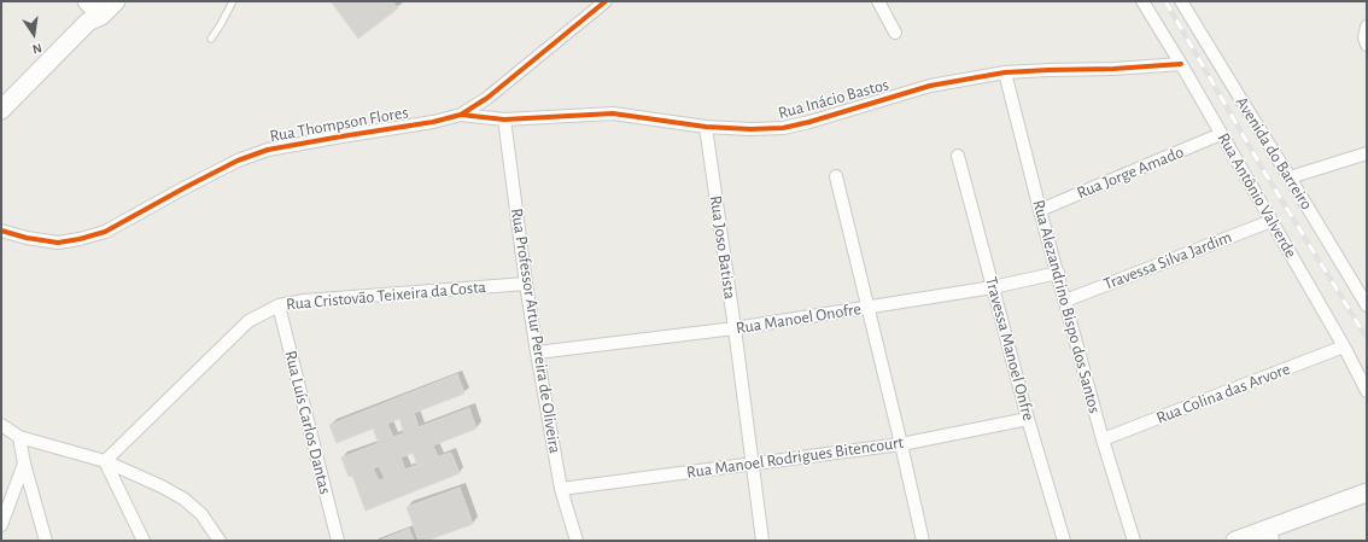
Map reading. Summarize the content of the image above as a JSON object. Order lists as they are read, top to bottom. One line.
{"streets":{"street":["Rua Inácio Bastos","Rua Thompson Flores","Avenida do Barreiro","Rua Jorge Amado","Rua Antônio Valverde","Rua Joso Batista","Travessa Silva Jardim","Rua Cristovão Teixeira da Costa","Rua Alezandrino Bispo dos Santos","Rua Manoel Onofre","Rua Professor Artur Pereira de Oliveira","Travessa Manoel Onfre","Rua Colina das Arvore","Rua Luís Carlos Dantas","Rua Manoel Rodrigues Bitencourt"]},"crossings":[["Rua Inácio Bastos","Rua Thompson Flores"],["Rua Inácio Bastos","Rua Antônio Valverde"],["Rua Inácio Bastos","Rua Joso Batista"],["Rua Inácio Bastos","Rua Alezandrino Bispo dos Santos"],["Rua Inácio Bastos","Rua Professor Artur Pereira de Oliveira"],["Rua Jorge Amado","Rua Antônio Valverde"],["Rua Jorge Amado","Rua Alezandrino Bispo dos Santos"],["Rua Antônio Valverde","Travessa Silva Jardim"],["Rua Antônio Valverde","Rua Colina das Arvore"],["Rua Joso Batista","Rua Manoel Onofre"],["Rua Joso Batista","Rua Manoel Rodrigues Bitencourt"],["Travessa Silva Jardim","Rua Alezandrino Bispo dos Santos"],["Rua Cristovão Teixeira da Costa","Rua Professor Artur Pereira de Oliveira"],["Rua Cristovão Teixeira da Costa","Rua Luís Carlos Dantas"],["Rua Alezandrino Bispo dos Santos","Rua Manoel Onofre"],["Rua Alezandrino Bispo dos Santos","Rua Colina das Arvore"],["Rua Manoel Onofre","Rua Professor Artur Pereira de Oliveira"],["Rua Manoel Onofre","Travessa Manoel Onfre"],["Rua Professor Artur Pereira de Oliveira","Rua Manoel Rodrigues Bitencourt"],["Travessa Manoel Onfre","Rua Manoel Rodrigues Bitencourt"]],"north":"bottom"}
